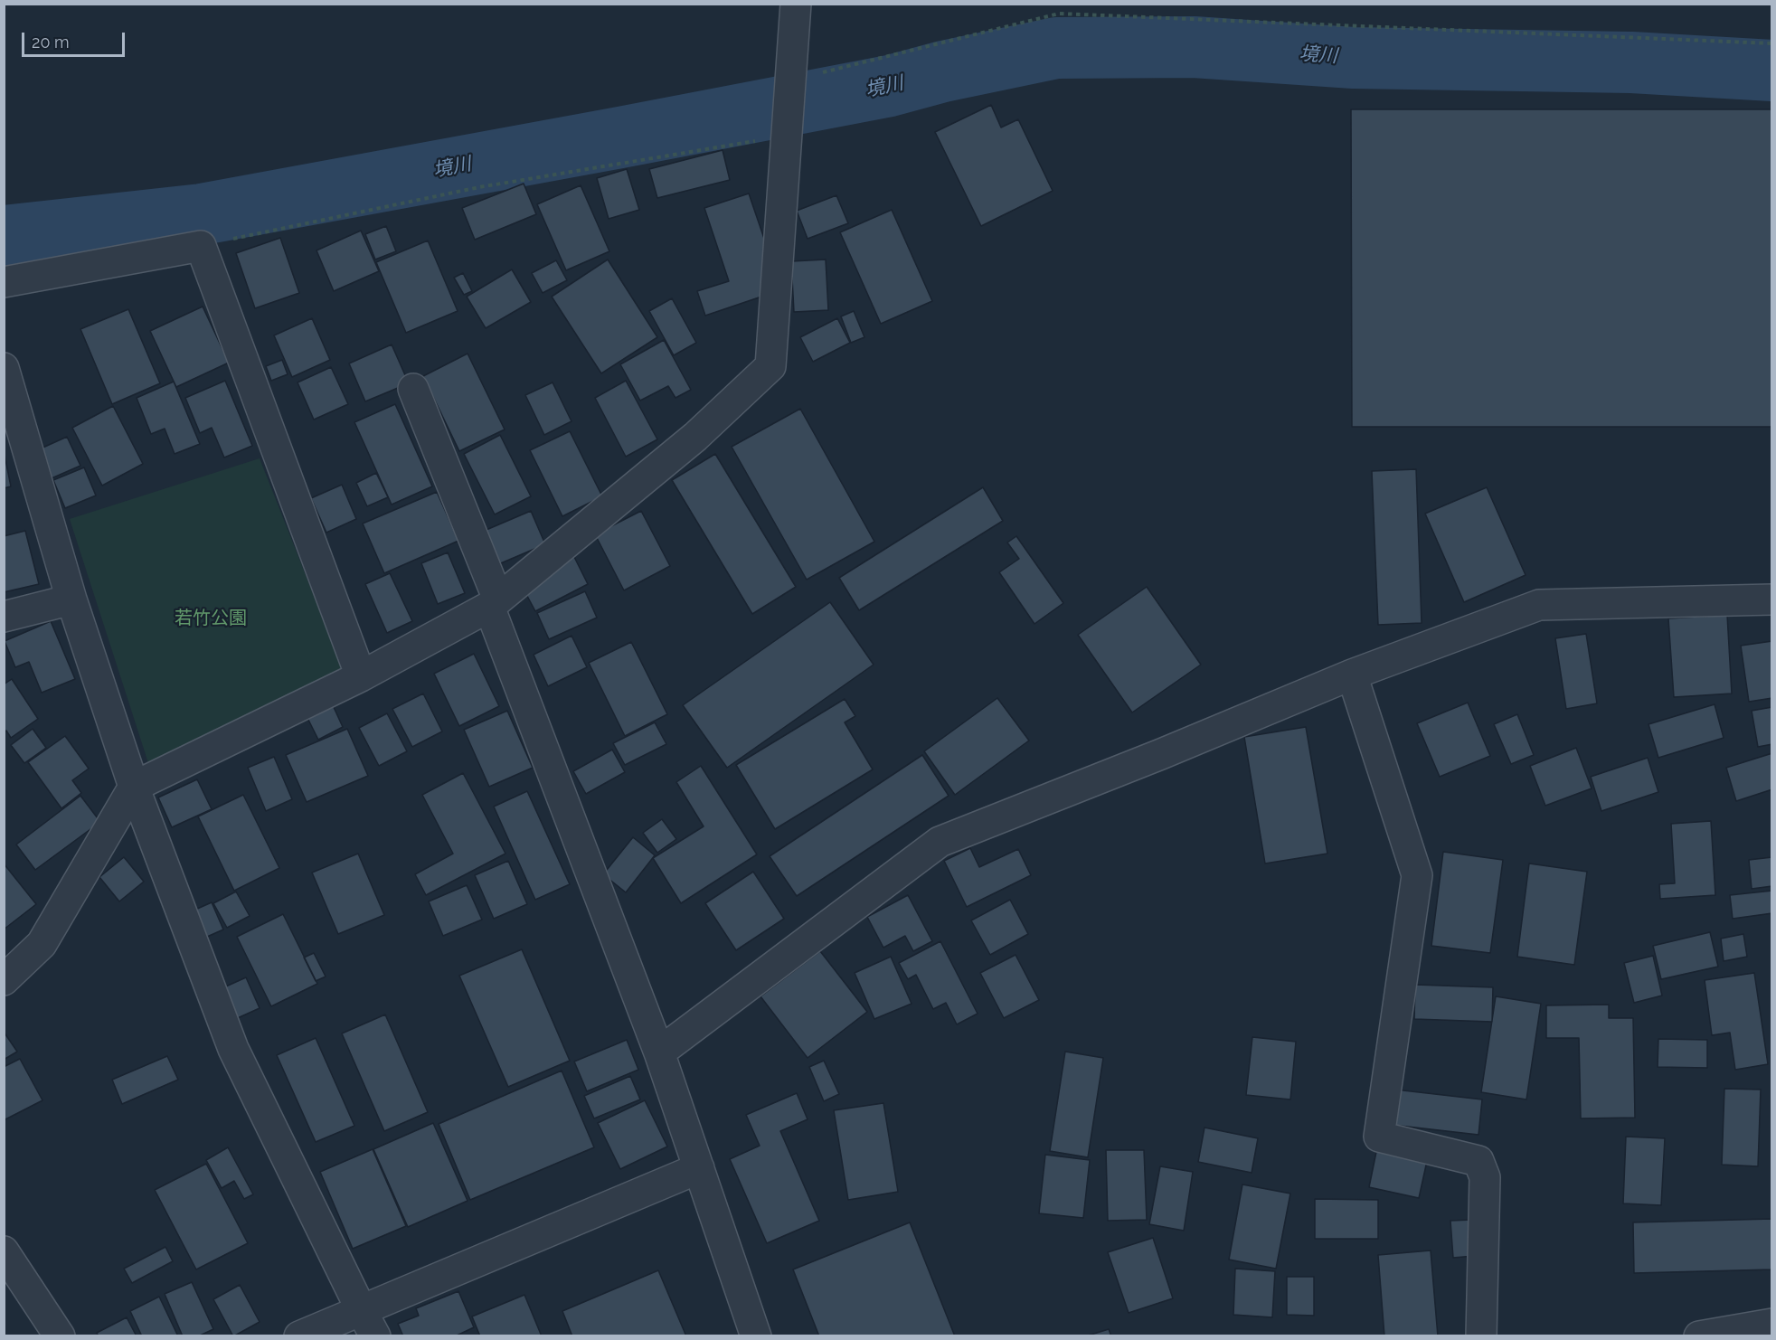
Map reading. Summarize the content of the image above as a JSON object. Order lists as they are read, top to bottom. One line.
{"water":["境川"],"parks":["若竹公園"],"scale_bar":"20 m"}
